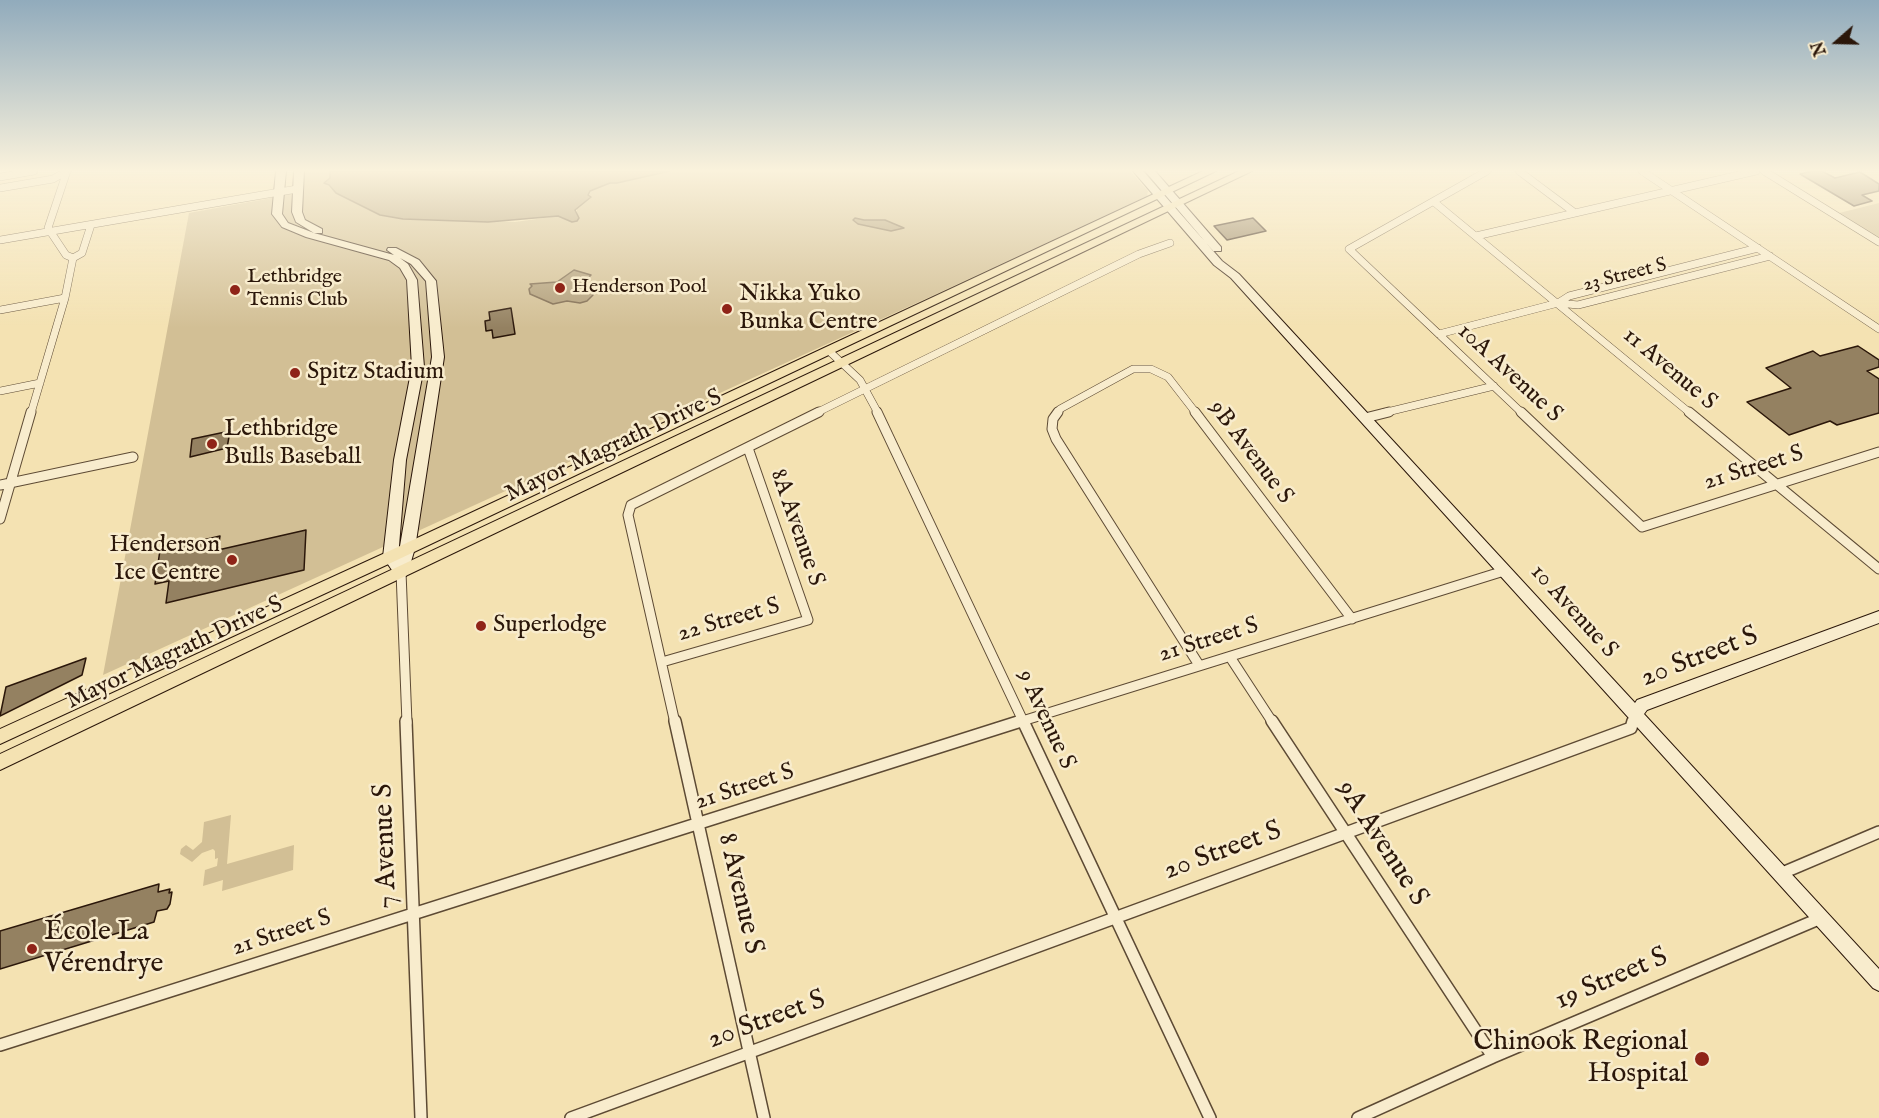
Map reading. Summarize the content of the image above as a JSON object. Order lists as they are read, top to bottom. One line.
{"streets":{"main road":["Mayor Magrath Drive S"],"street":["23 Street S","11 Avenue S","10A Avenue S","9B Avenue S","21 Street S","8A Avenue S","10 Avenue S","22 Street S","20 Street S","9 Avenue S","9A Avenue S","7 Avenue S","8 Avenue S","19 Street S"]},"crossings":[["23 Street S","11 Avenue S"],["23 Street S","10A Avenue S"],["11 Avenue S","21 Street S"],["10A Avenue S","21 Street S"],["Mayor Magrath Drive S","9 Avenue S"],["Mayor Magrath Drive S","7 Avenue S"],["9B Avenue S","21 Street S"],["21 Street S","10 Avenue S"],["21 Street S","9 Avenue S"],["21 Street S","9A Avenue S"],["21 Street S","7 Avenue S"],["21 Street S","8 Avenue S"],["8A Avenue S","22 Street S"],["8A Avenue S","8 Avenue S"],["10 Avenue S","20 Street S"],["10 Avenue S","19 Street S"],["22 Street S","8 Avenue S"],["20 Street S","9 Avenue S"],["20 Street S","9A Avenue S"],["20 Street S","8 Avenue S"],["9A Avenue S","19 Street S"]],"places":["Henderson Pool","Lethbridge Tennis Club","Nikka Yuko Bunka Centre","Spitz Stadium","Lethbridge Bulls Baseball","Henderson Ice Centre","Superlodge","École La Vérendrye","Chinook Regional Hospital"],"north":"left"}
